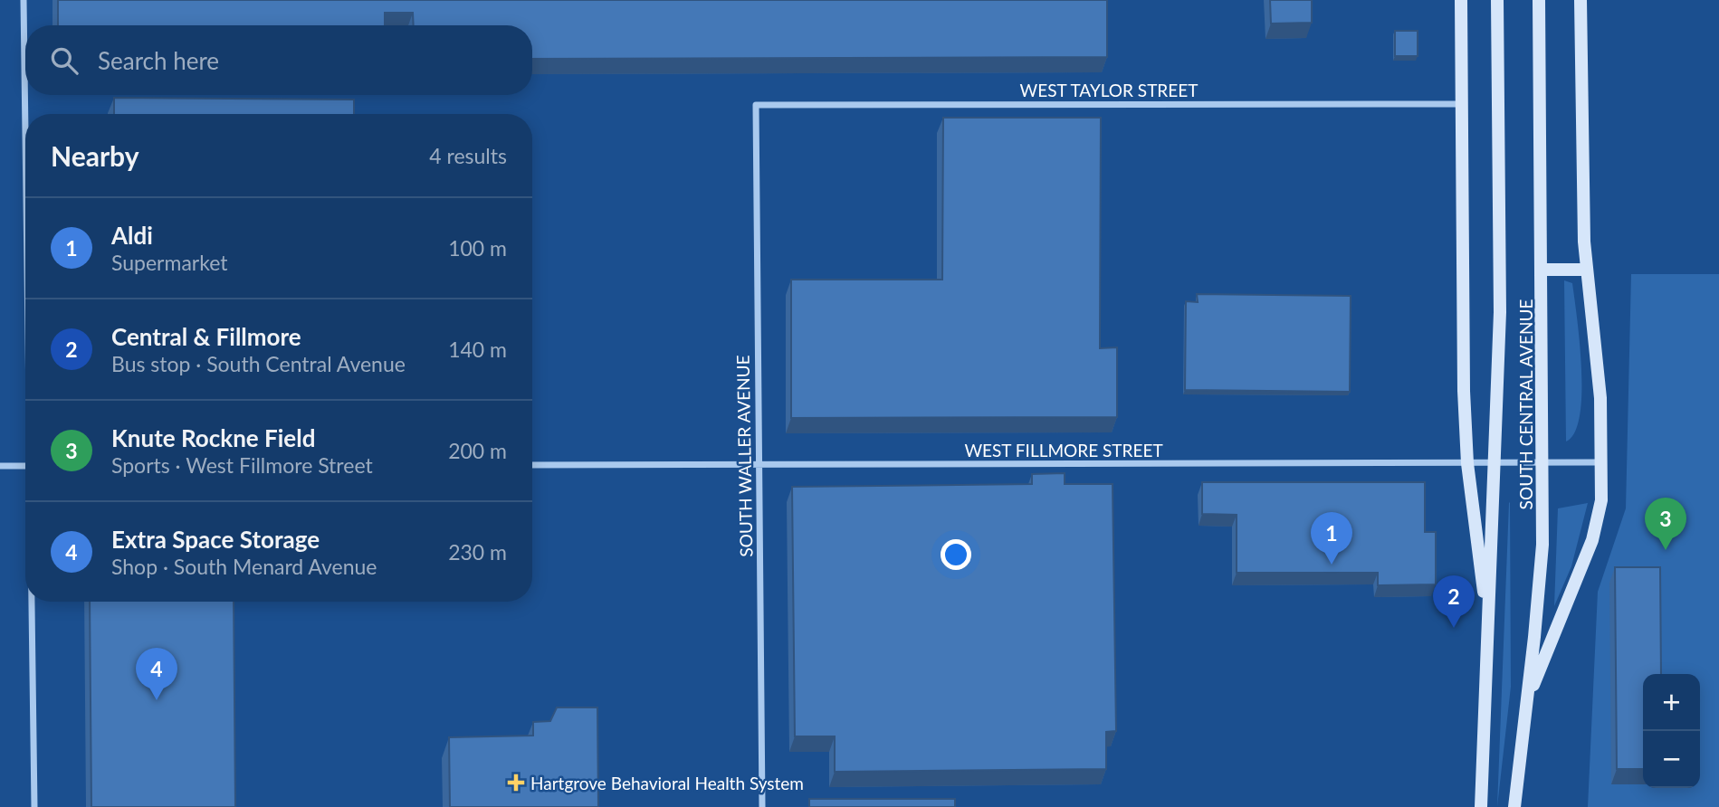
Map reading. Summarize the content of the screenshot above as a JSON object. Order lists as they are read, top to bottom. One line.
{"streets":{"main road":["SOUTH CENTRAL AVENUE"],"street":["WEST TAYLOR STREET","WEST FILLMORE STREET","SOUTH WALLER AVENUE"]},"crossings":[["WEST TAYLOR STREET","SOUTH WALLER AVENUE"],["SOUTH CENTRAL AVENUE","WEST FILLMORE STREET"],["WEST FILLMORE STREET","SOUTH WALLER AVENUE"]],"places":{"health":["Hartgrove Behavioral Health System"]},"page":{"search":"Search here","heading":["Nearby","4 results"],"list":[{"mark":"1","name":"Aldi","note":"Supermarket","value":"100 m"},{"mark":"2","name":"Central & Fillmore","note":"Bus stop · South Central Avenue","value":"140 m"},{"mark":"3","name":"Knute Rockne Field","note":"Sports · West Fillmore Street","value":"200 m"},{"mark":"4","name":"Extra Space Storage","note":"Shop · South Menard Avenue","value":"230 m"}],"pins":["3","1","2","4"],"map_buttons":["+","−"]}}
